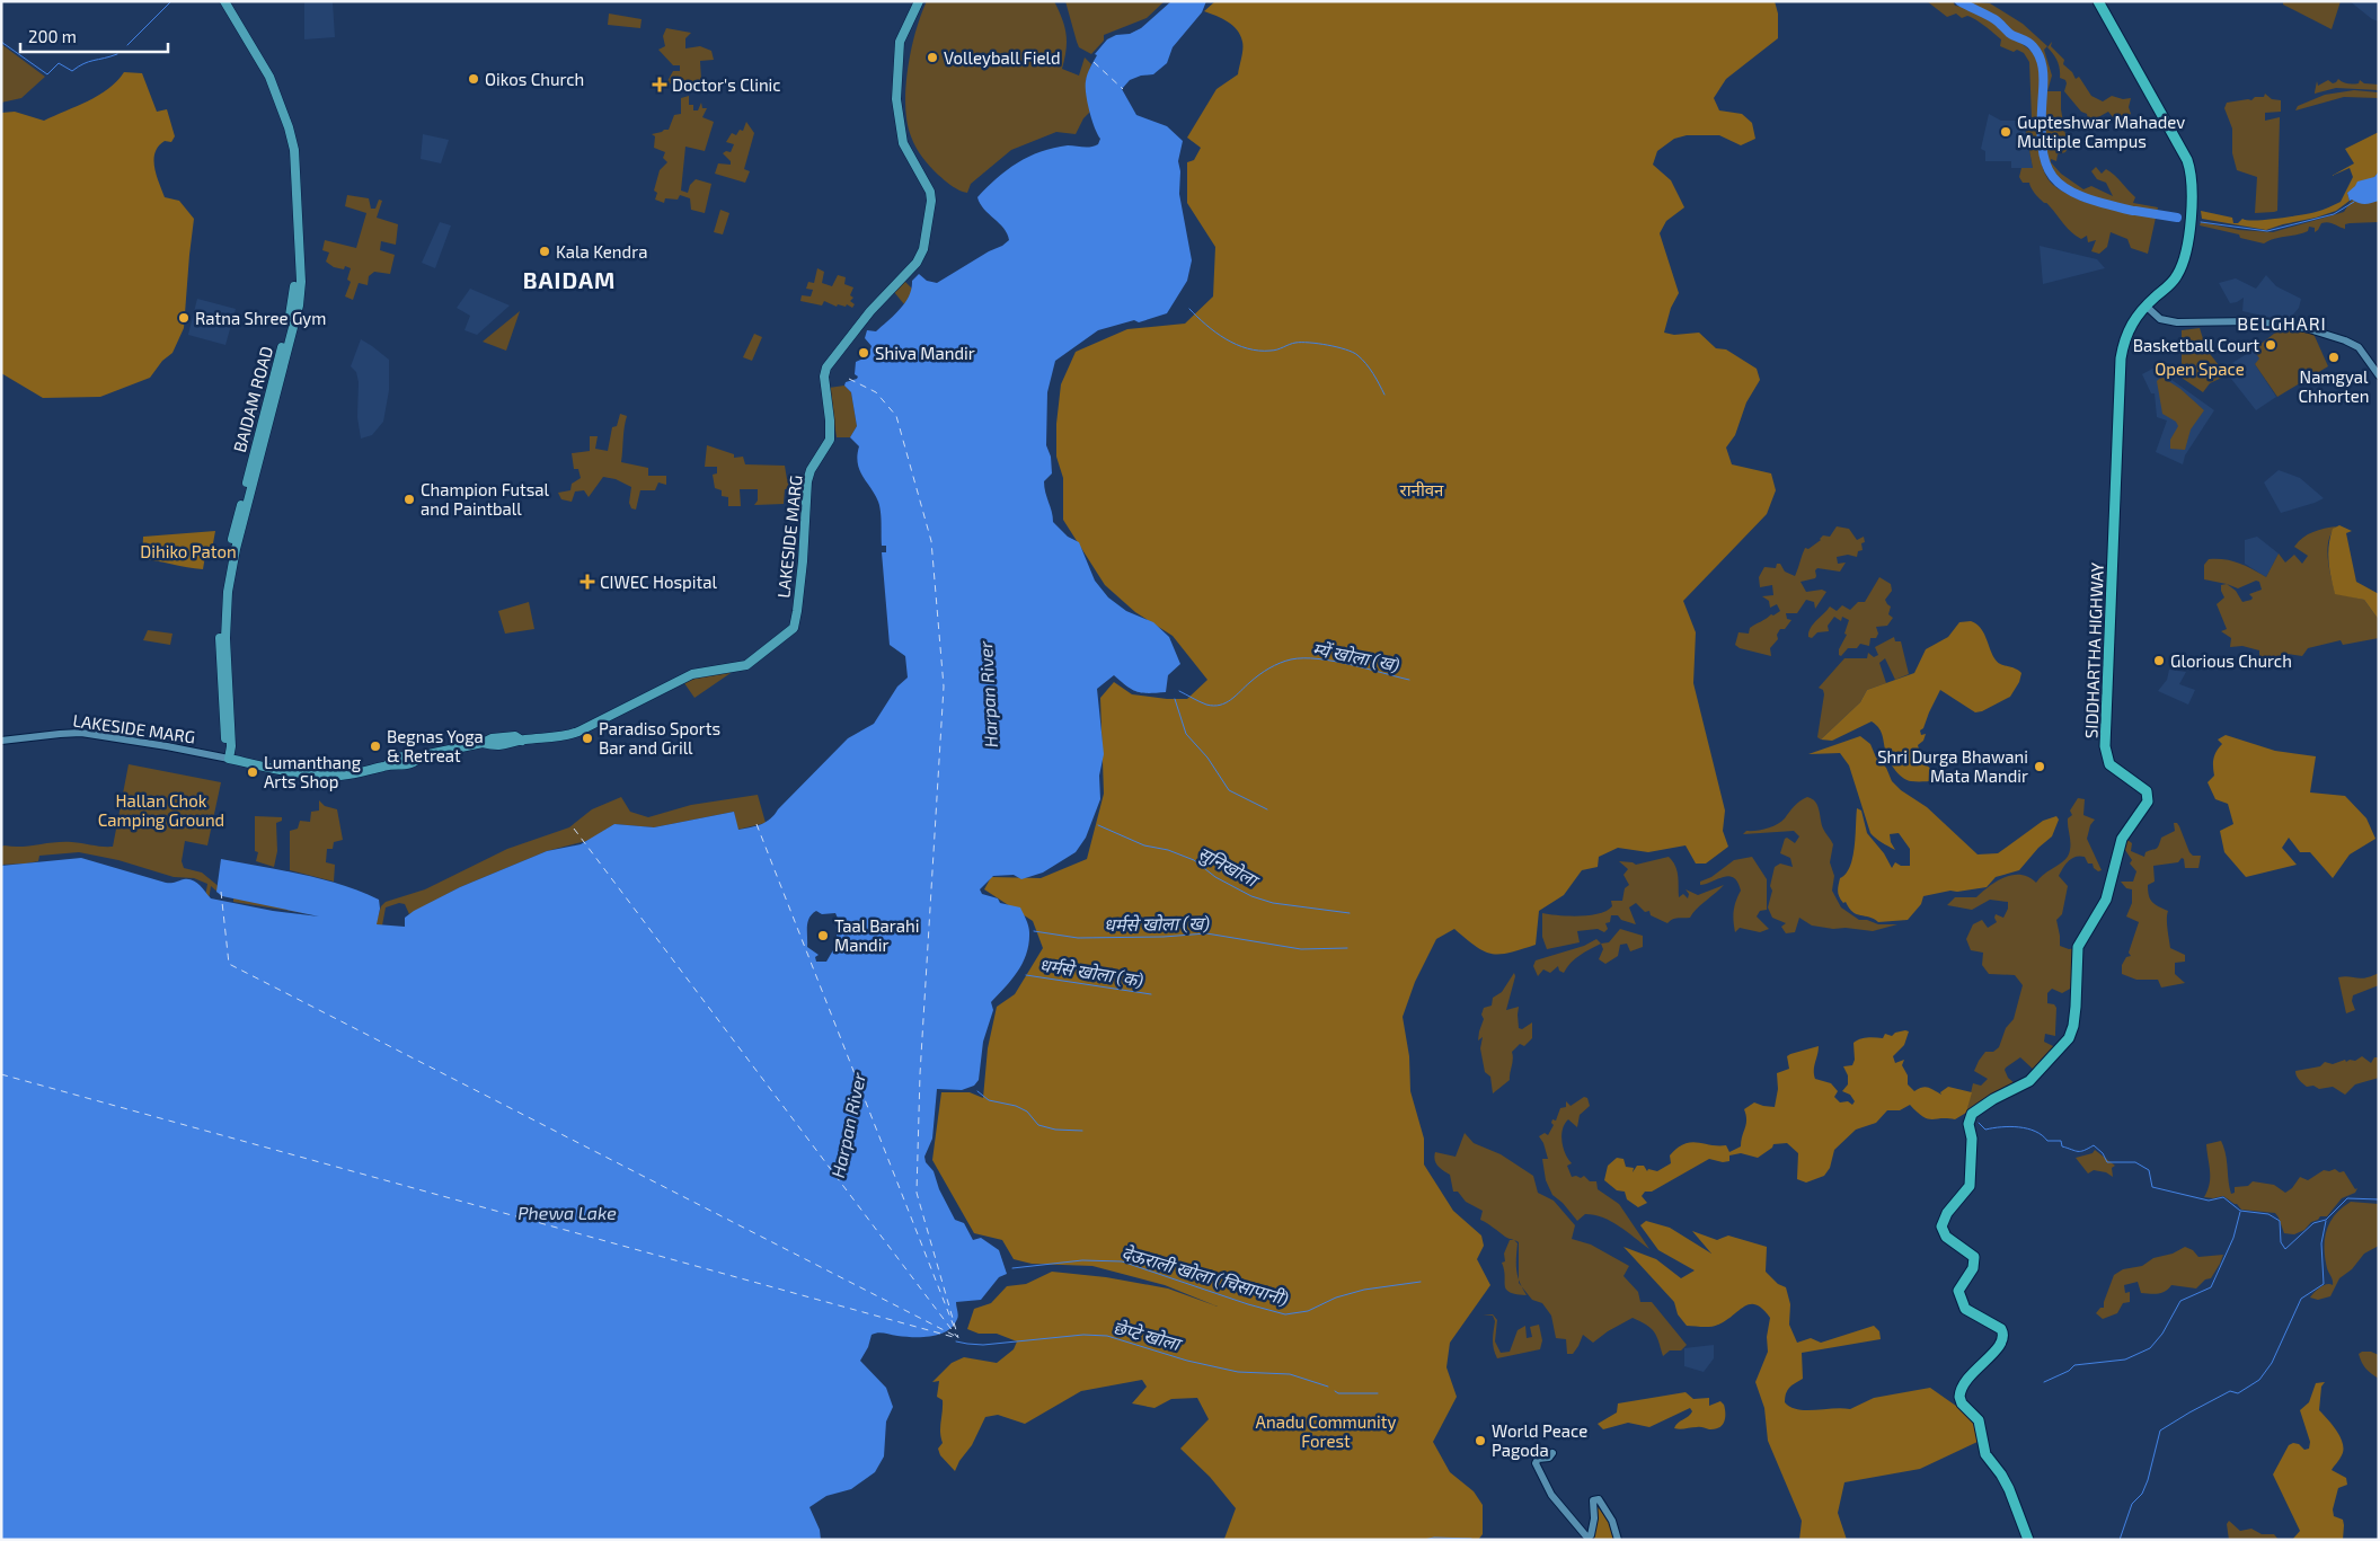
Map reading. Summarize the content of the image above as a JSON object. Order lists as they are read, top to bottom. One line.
{"streets":{"highway":["SIDDHARTHA HIGHWAY"],"main road":["BAIDAM ROAD","LAKESIDE MARG"]},"crossings":[["BAIDAM ROAD","LAKESIDE MARG"]],"districts":["BAIDAM","BELGHARI"],"water":["म्यें खोला (ख)","Harpan River","सुनिखोला","धर्मसे खोला (ख)","धर्मसे खोला (क)","Phewa Lake","देऊराली खोला (चिसापानी)","छेप्टे खोला"],"parks":["Open Space","रानीवन","Dihiko Paton","Hallan Chok Camping Ground","Anadu Community Forest"],"places":{"other":["Volleyball Field","Oikos Church","Gupteshwar Mahadev Multiple Campus","Kala Kendra","Ratna Shree Gym","Basketball Court","Shiva Mandir","Namgyal Chhorten","Champion Futsal and Paintball","Glorious Church","Paradiso Sports Bar and Grill","Begnas Yoga & Retreat","Shri Durga Bhawani Mata Mandir","Lumanthang Arts Shop","Taal Barahi Mandir","World Peace Pagoda"],"health":["Doctor's Clinic","CIWEC Hospital"]},"scale_bar":"200 m"}
